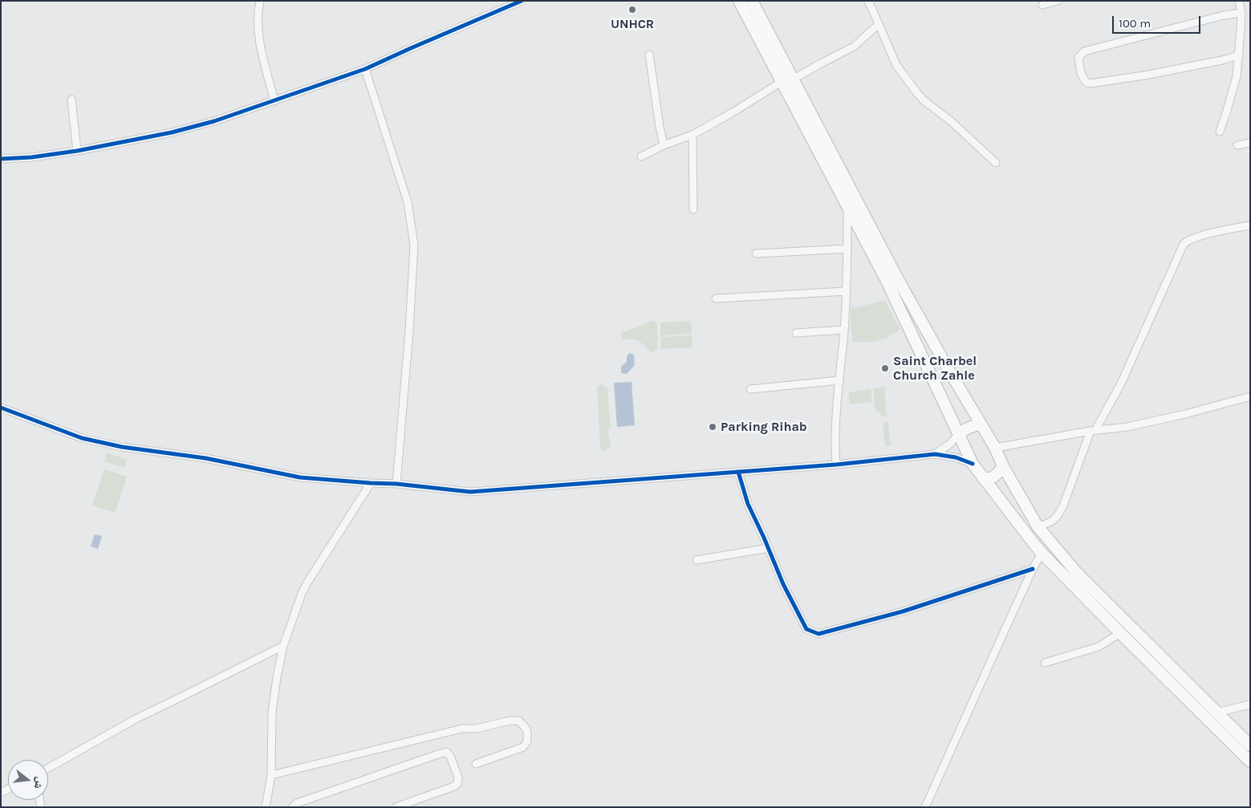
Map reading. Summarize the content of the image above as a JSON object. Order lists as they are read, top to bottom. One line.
{"places":["UNHCR","Saint Charbel Church Zahle","Parking Rihab"],"scale_bar":"100 m","north":"right"}
